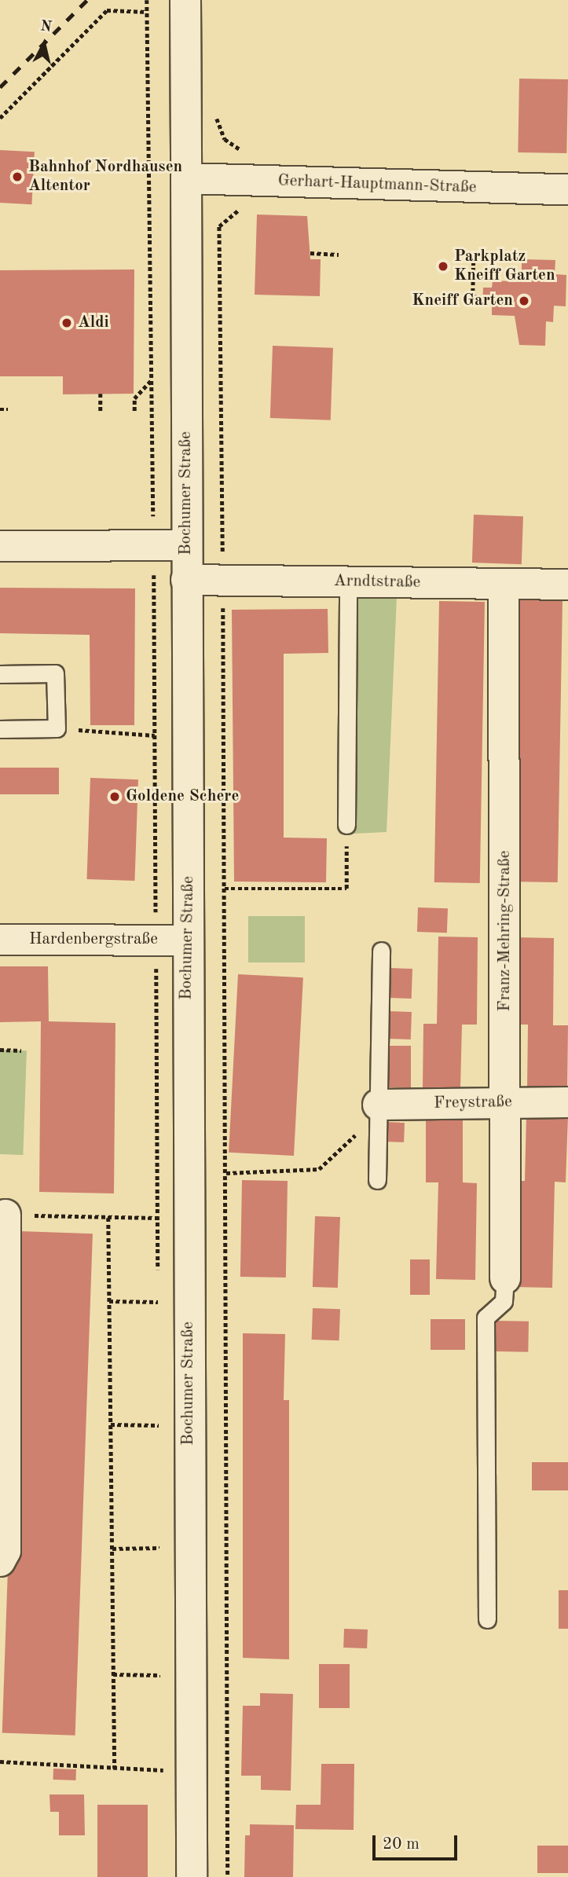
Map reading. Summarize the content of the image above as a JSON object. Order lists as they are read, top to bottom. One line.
{"streets":{"street":["Gerhart-Hauptmann-Straße","Bochumer Straße","Arndtstraße","Franz-Mehring-Straße","Hardenbergstraße","Freystraße"]},"crossings":[["Gerhart-Hauptmann-Straße","Bochumer Straße"],["Bochumer Straße","Arndtstraße"],["Bochumer Straße","Hardenbergstraße"],["Arndtstraße","Franz-Mehring-Straße"],["Franz-Mehring-Straße","Freystraße"]],"places":["Bahnhof Nordhausen Altentor","Parkplatz Kneiff Garten","Kneiff Garten","Aldi","Goldene Schere"],"scale_bar":"20 m","north":"top"}
